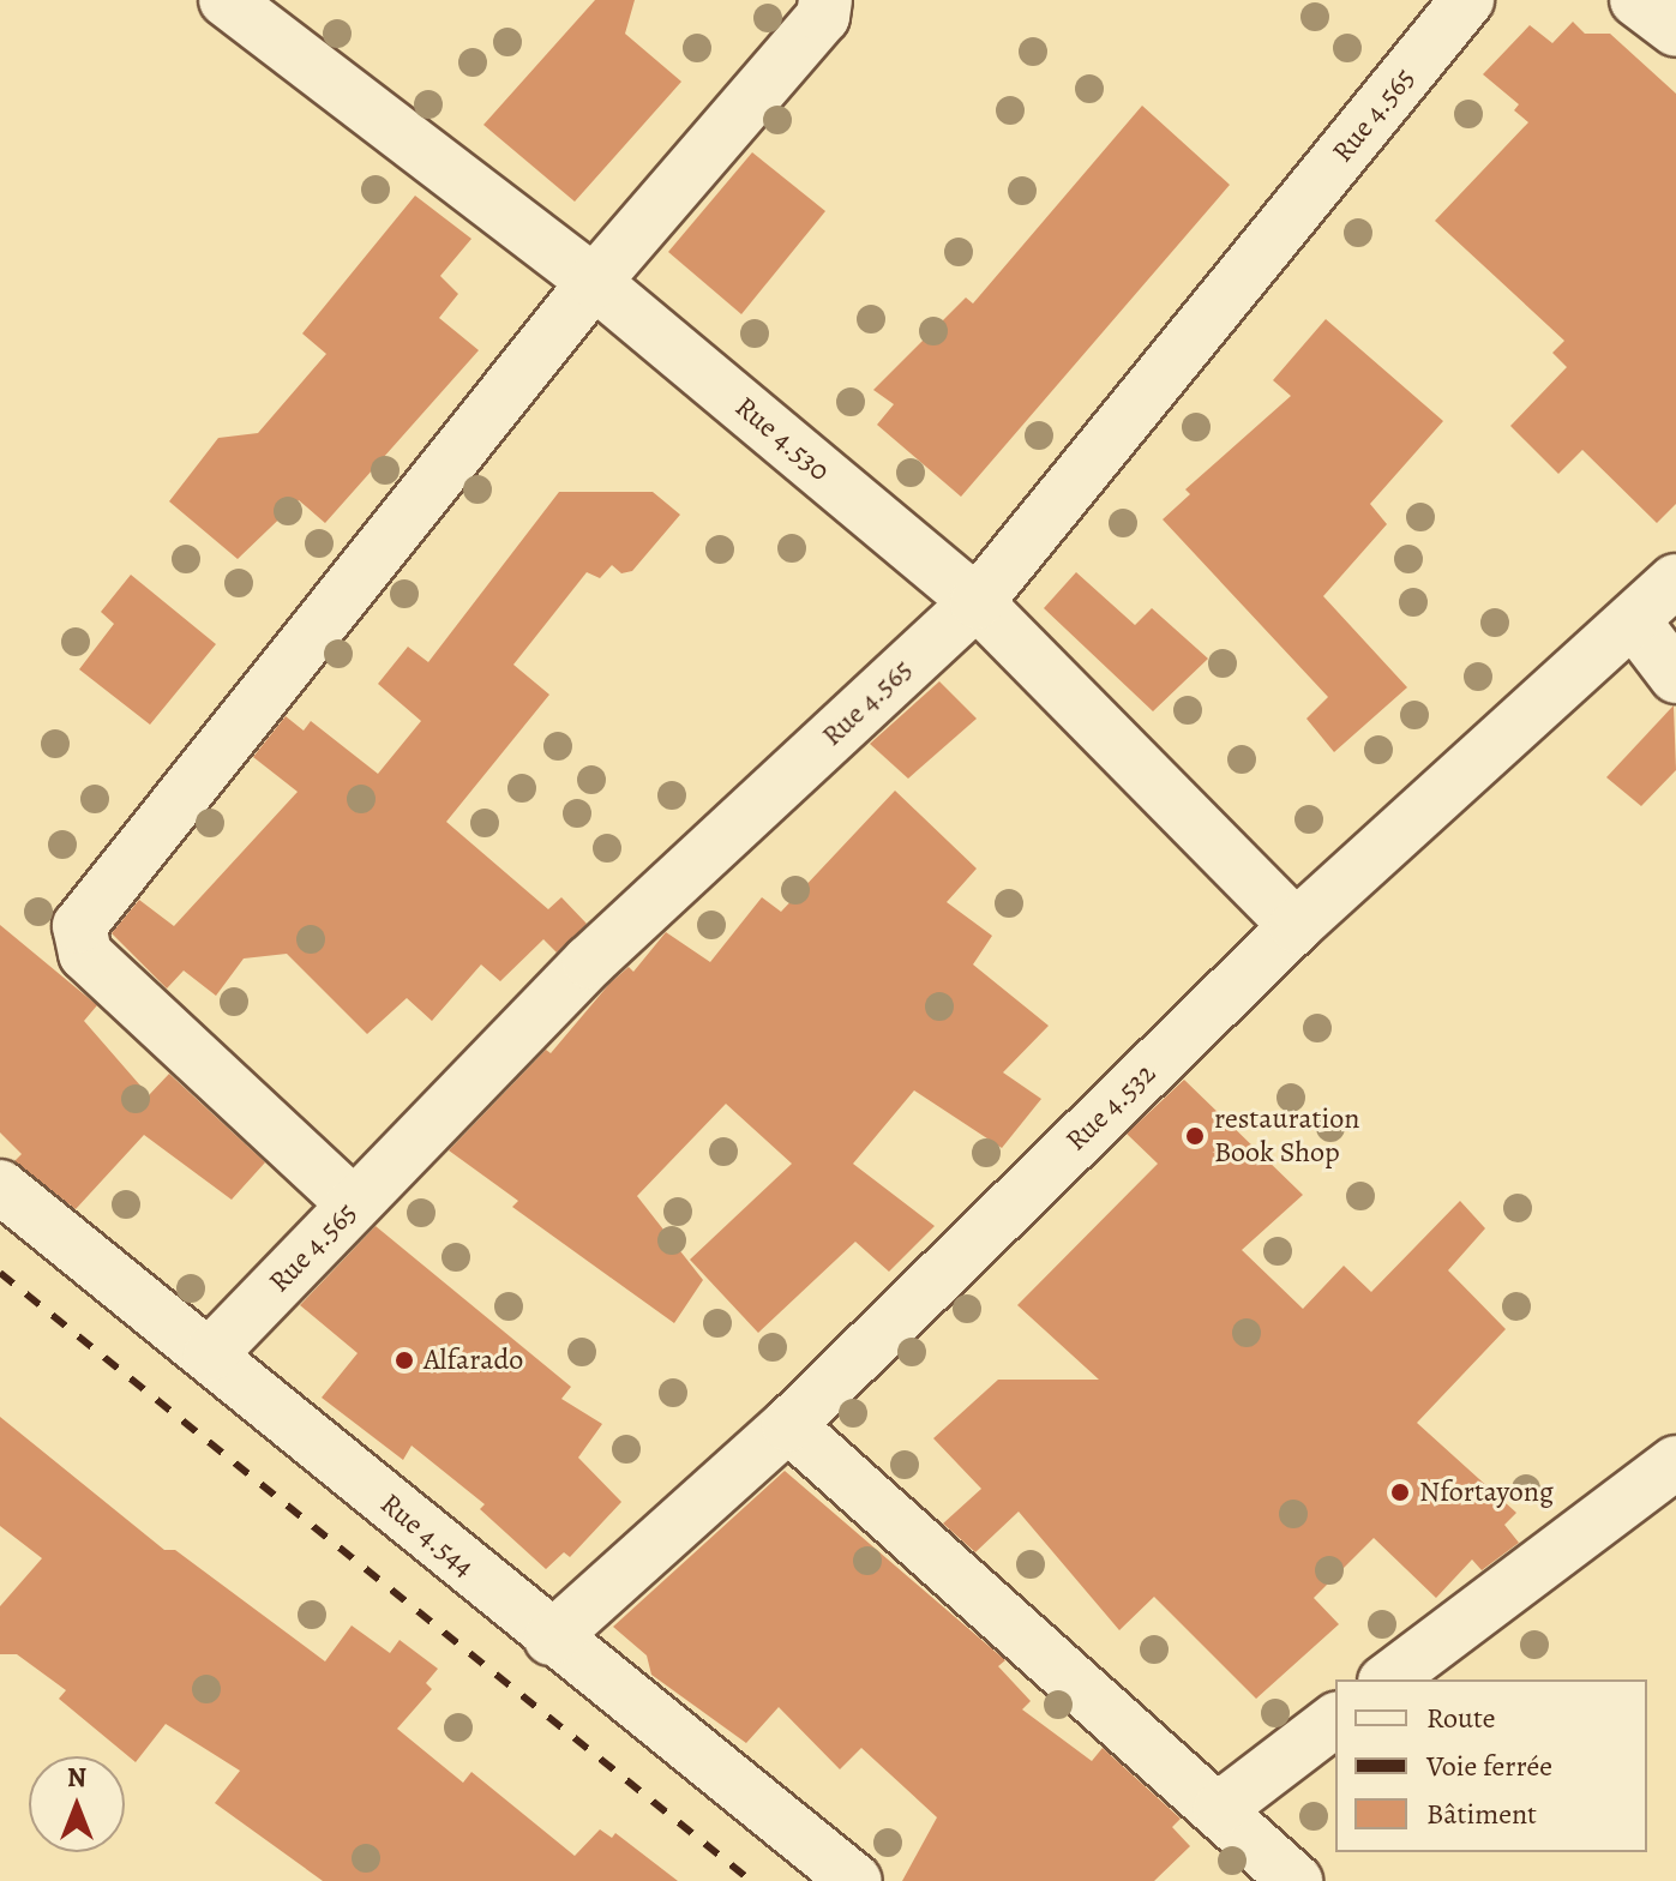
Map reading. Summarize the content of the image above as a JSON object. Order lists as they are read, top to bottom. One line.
{"streets":{"street":["Rue 4.565","Rue 4.530","Rue 4.532","Rue 4.544"]},"crossings":[["Rue 4.565","Rue 4.530"],["Rue 4.565","Rue 4.544"],["Rue 4.530","Rue 4.532"],["Rue 4.532","Rue 4.544"]],"places":["restauration Book Shop","Alfarado","Nfortayong"],"legend":["Route","Voie ferrée","Bâtiment"],"north":"top"}
